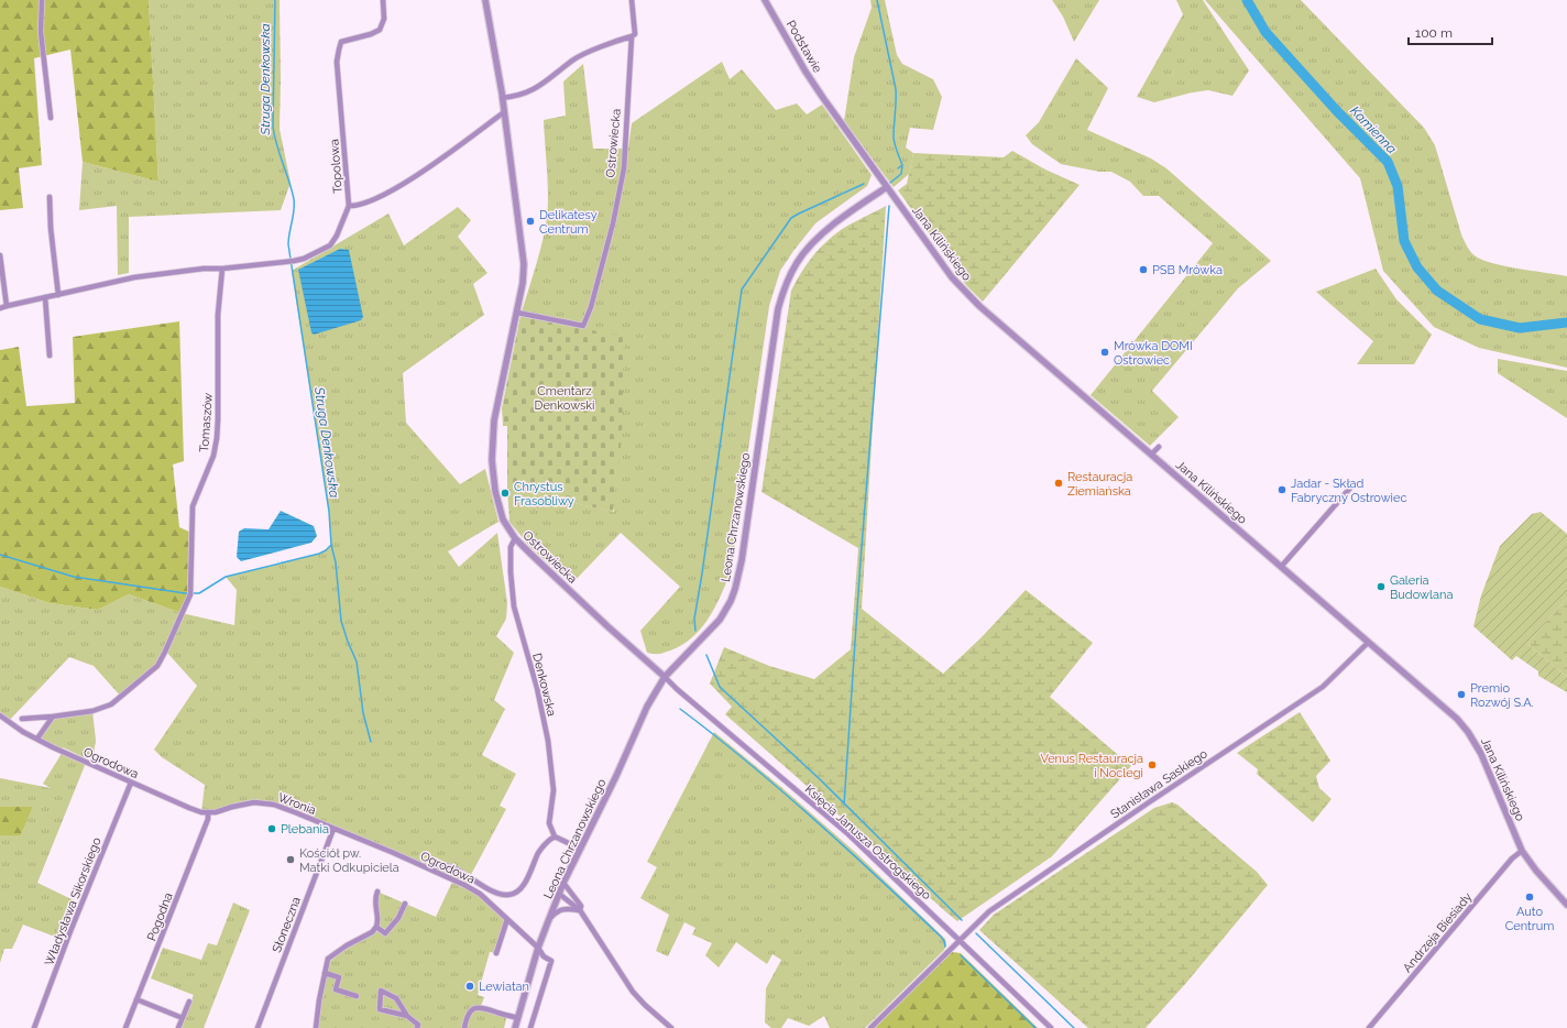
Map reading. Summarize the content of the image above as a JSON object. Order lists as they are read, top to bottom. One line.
{"streets":{"street":["Podstawie","Ostrowiecka","Topolowa","Jana Kilińskiego","Tomaszów","Leona Chrzanowskiego","Denkowska","Ogrodowa","Stanisława Saskiego","Wronia","Księcia Janusza Ostrogskiego","Władysława Sikorskiego","Pogodna","Słoneczna","Andrzeja Biesiady"]},"crossings":[["Podstawie","Jana Kilińskiego"],["Ostrowiecka","Leona Chrzanowskiego"],["Ostrowiecka","Denkowska"],["Ostrowiecka","Księcia Janusza Ostrogskiego"],["Topolowa","Tomaszów"],["Jana Kilińskiego","Leona Chrzanowskiego"],["Jana Kilińskiego","Stanisława Saskiego"],["Jana Kilińskiego","Andrzeja Biesiady"],["Leona Chrzanowskiego","Ogrodowa"],["Leona Chrzanowskiego","Księcia Janusza Ostrogskiego"],["Ogrodowa","Wronia"],["Ogrodowa","Władysława Sikorskiego"],["Ogrodowa","Słoneczna"],["Stanisława Saskiego","Księcia Janusza Ostrogskiego"],["Wronia","Pogodna"],["Wronia","Słoneczna"]],"water":["Struga Denkowska","Kamienna"],"parks":["Cmentarz Denkowski"],"places":["Delikatesy Centrum","PSB Mrówka","Mrówka DOMI Ostrowiec","Restauracja Ziemiańska","Jadar - Skład Fabryczny Ostrowiec","Chrystus Frasobliwy","Galeria Budowlana","Premio Rozwój S.A.","Venus Restauracja i Noclegi","Plebania","Kościół pw. Matki Odkupiciela","Auto Centrum","Lewiatan"],"scale_bar":"100 m"}
